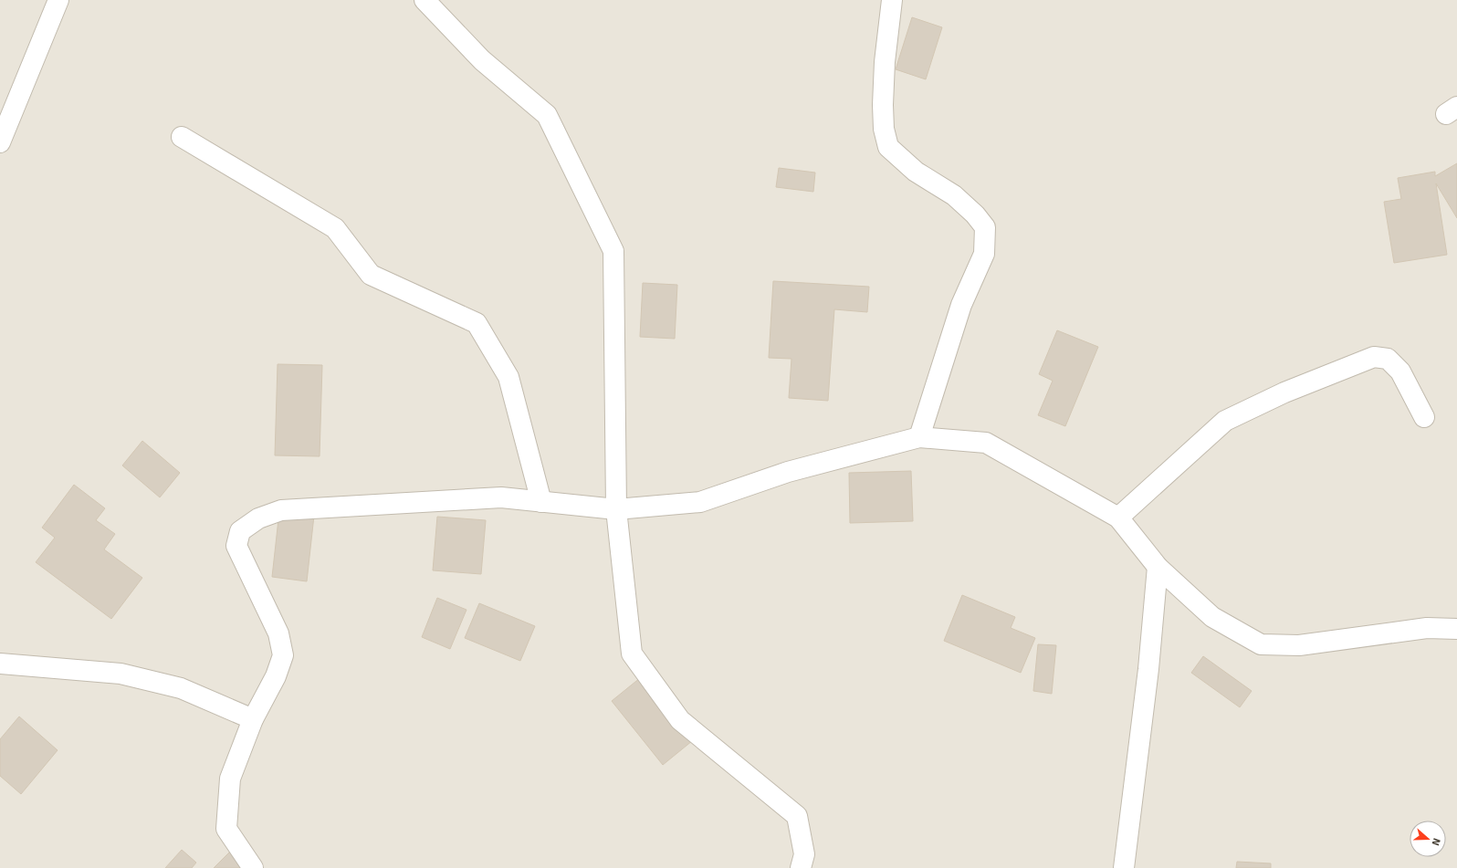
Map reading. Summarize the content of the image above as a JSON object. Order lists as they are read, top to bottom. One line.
{"north":"right"}
